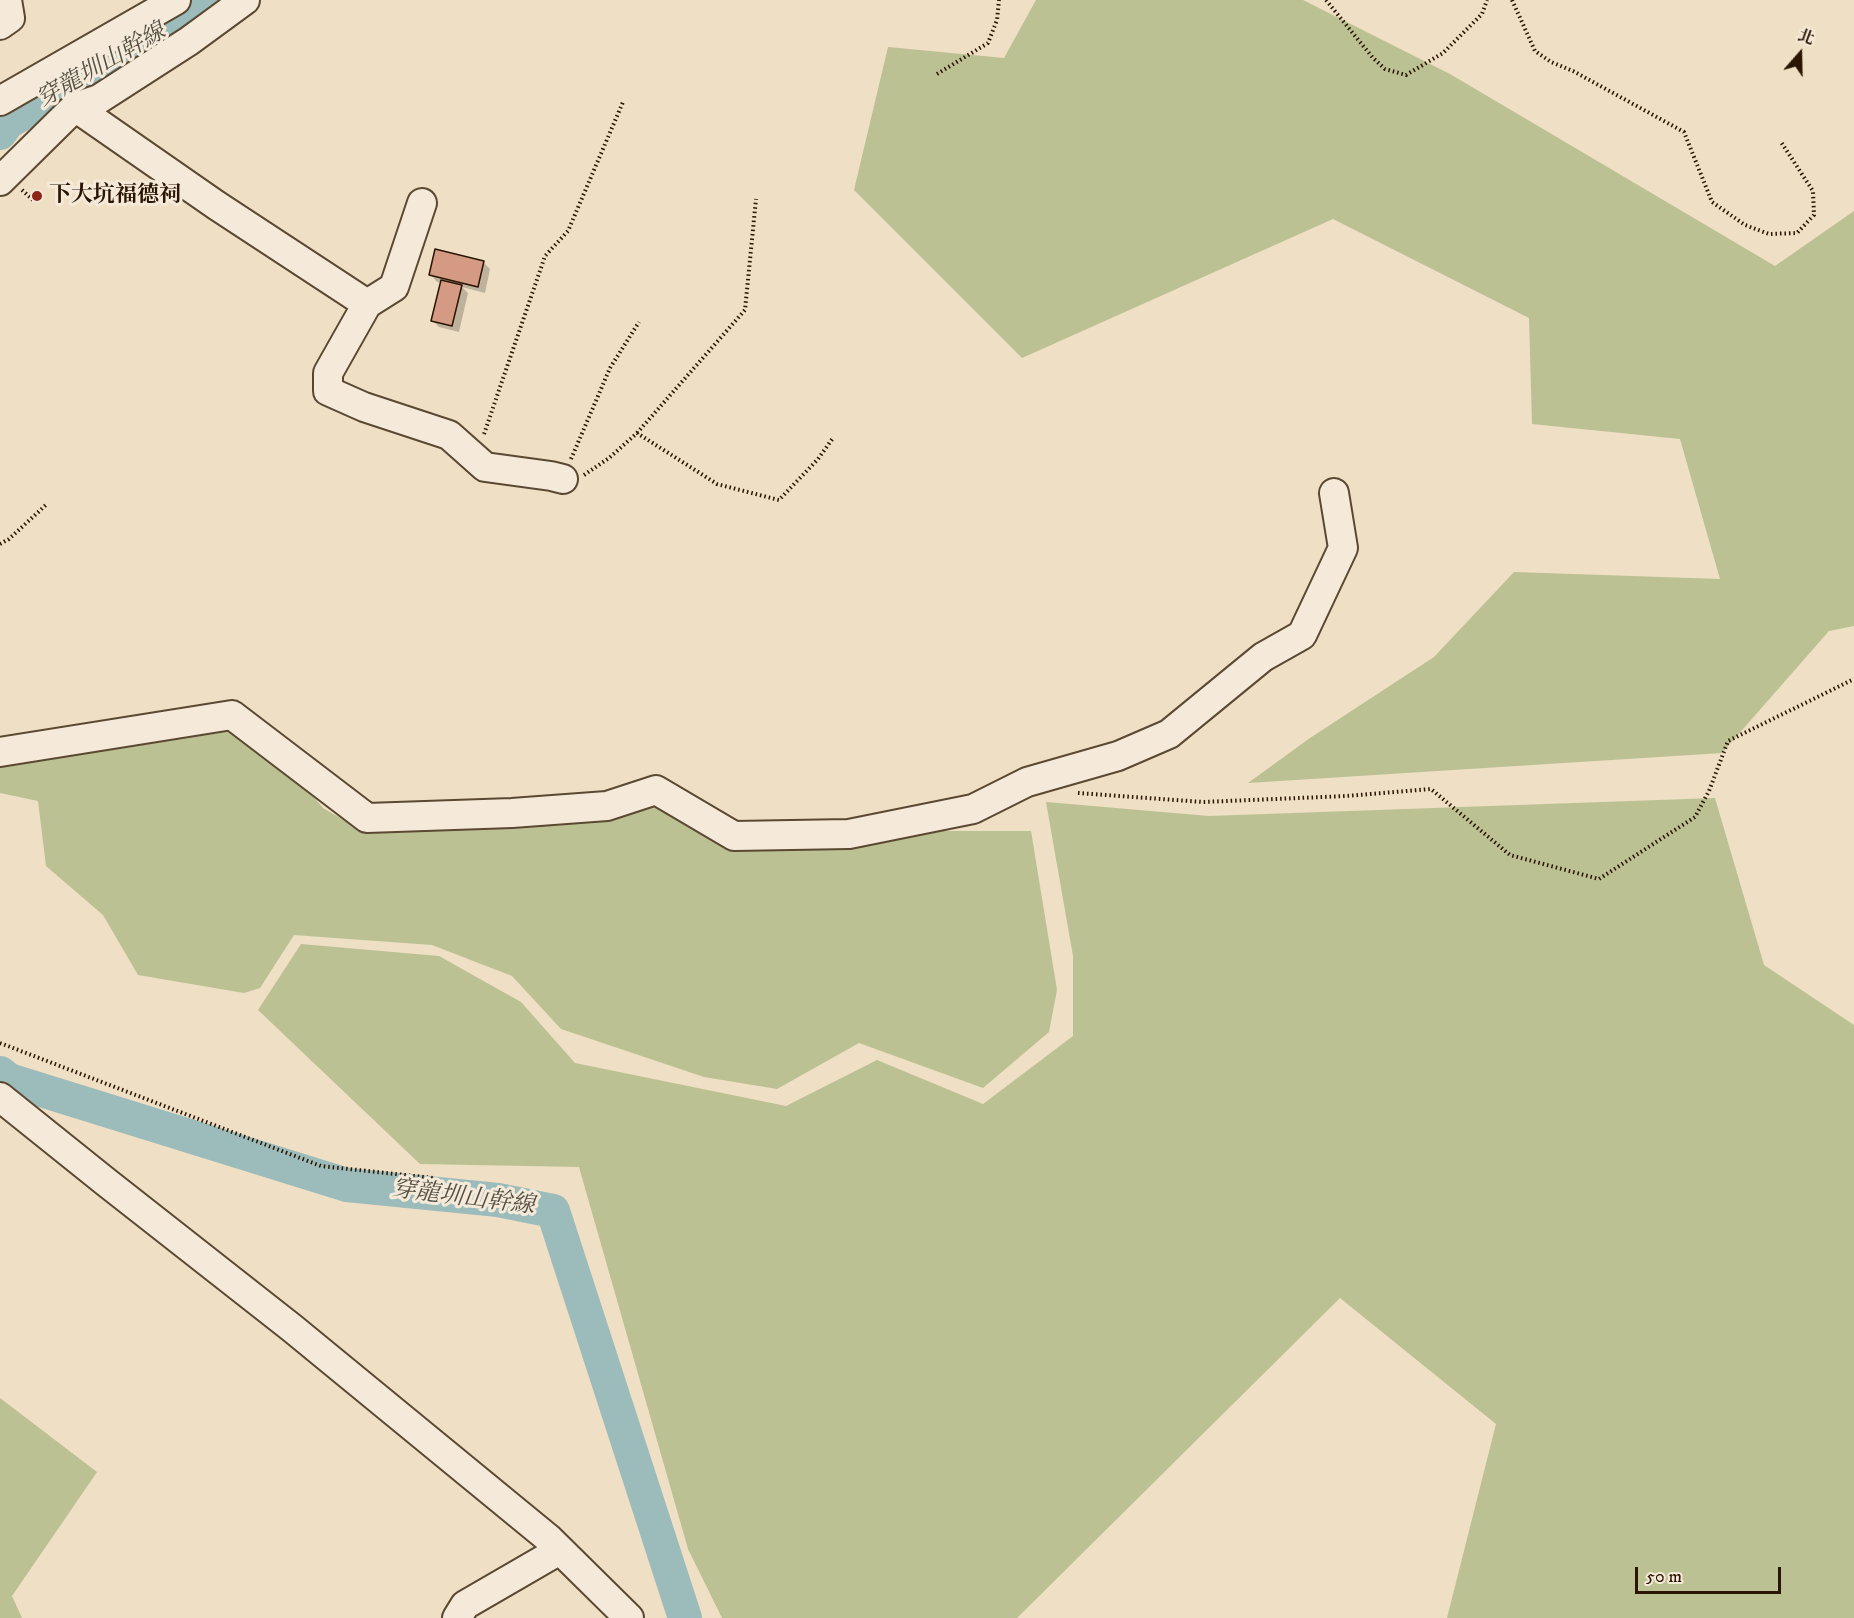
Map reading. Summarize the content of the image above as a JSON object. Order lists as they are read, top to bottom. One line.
{"water":["穿龍圳山幹線"],"places":["下大坑福德祠"],"scale_bar":"50 m","north":"top"}
